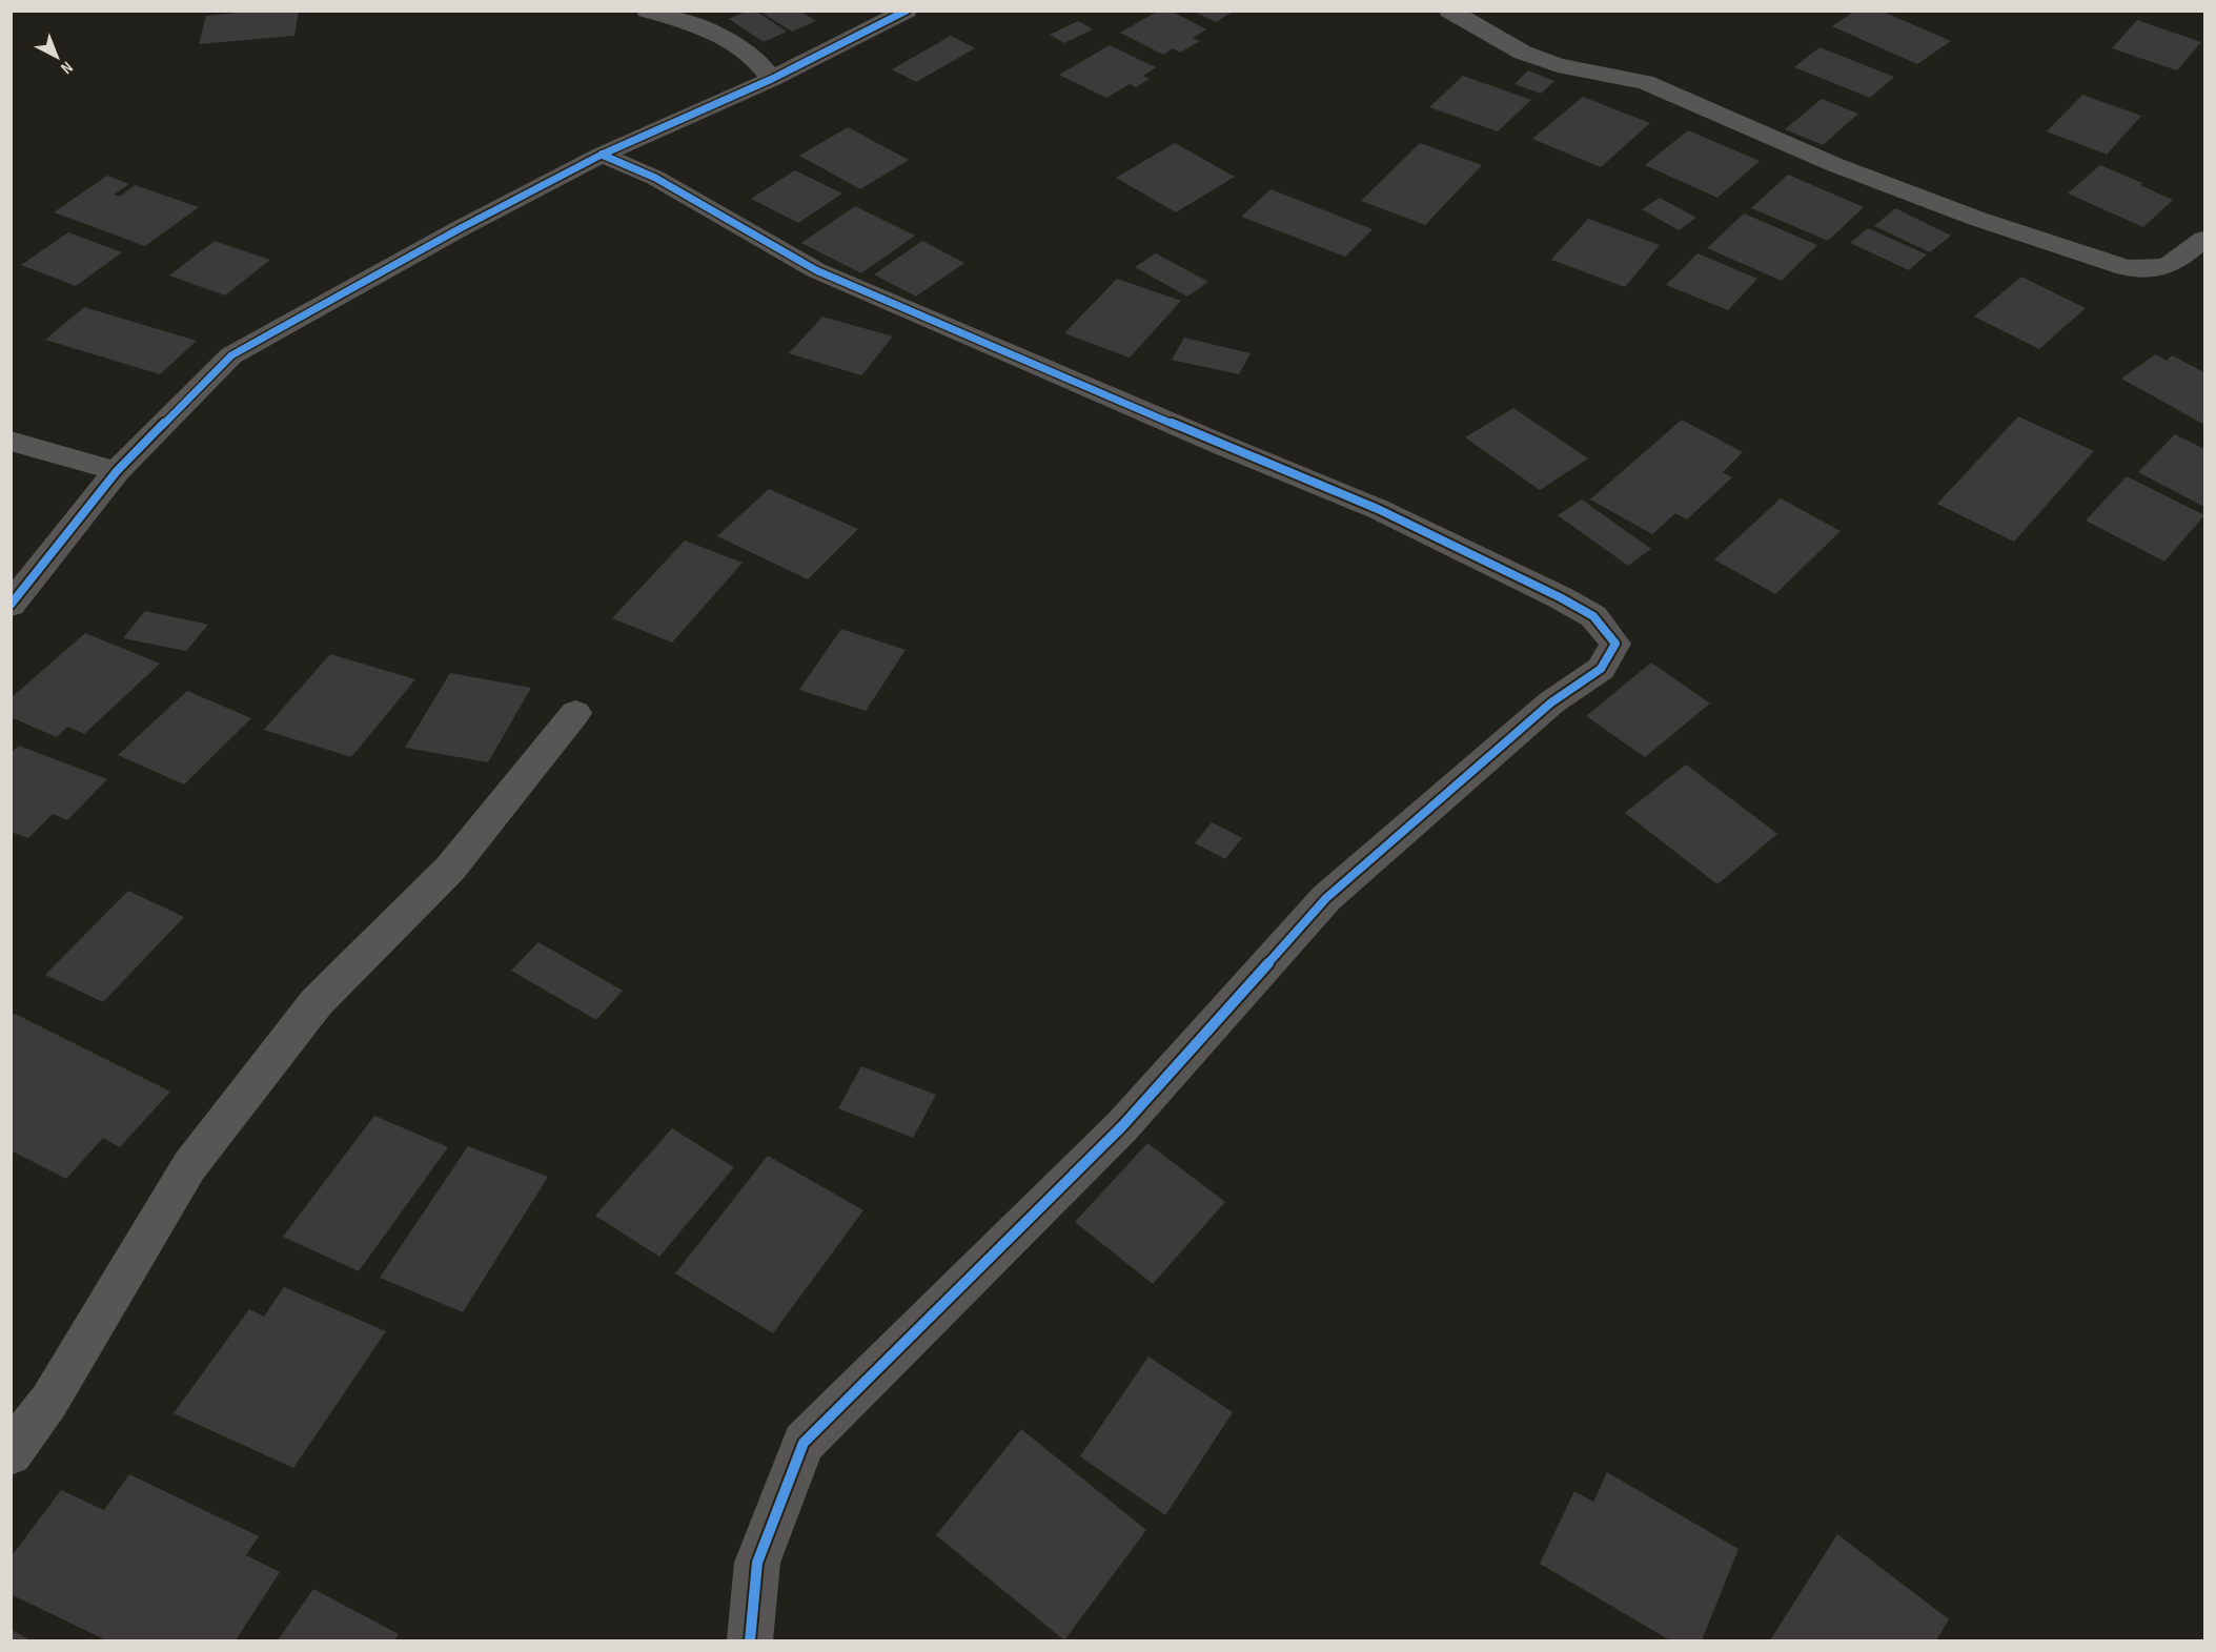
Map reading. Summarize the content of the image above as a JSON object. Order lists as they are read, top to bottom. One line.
{"north":"bottom right"}
